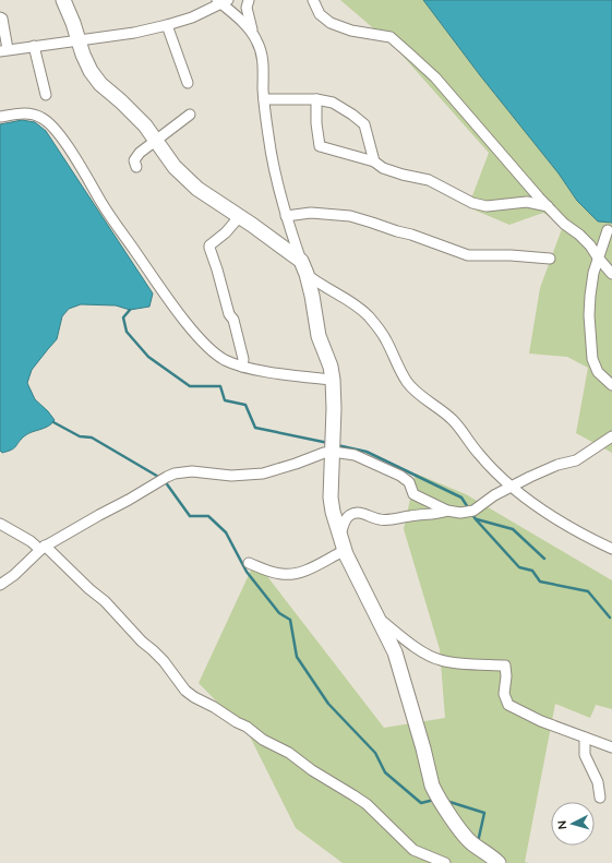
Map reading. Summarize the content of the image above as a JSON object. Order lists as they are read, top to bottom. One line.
{"north":"left"}
